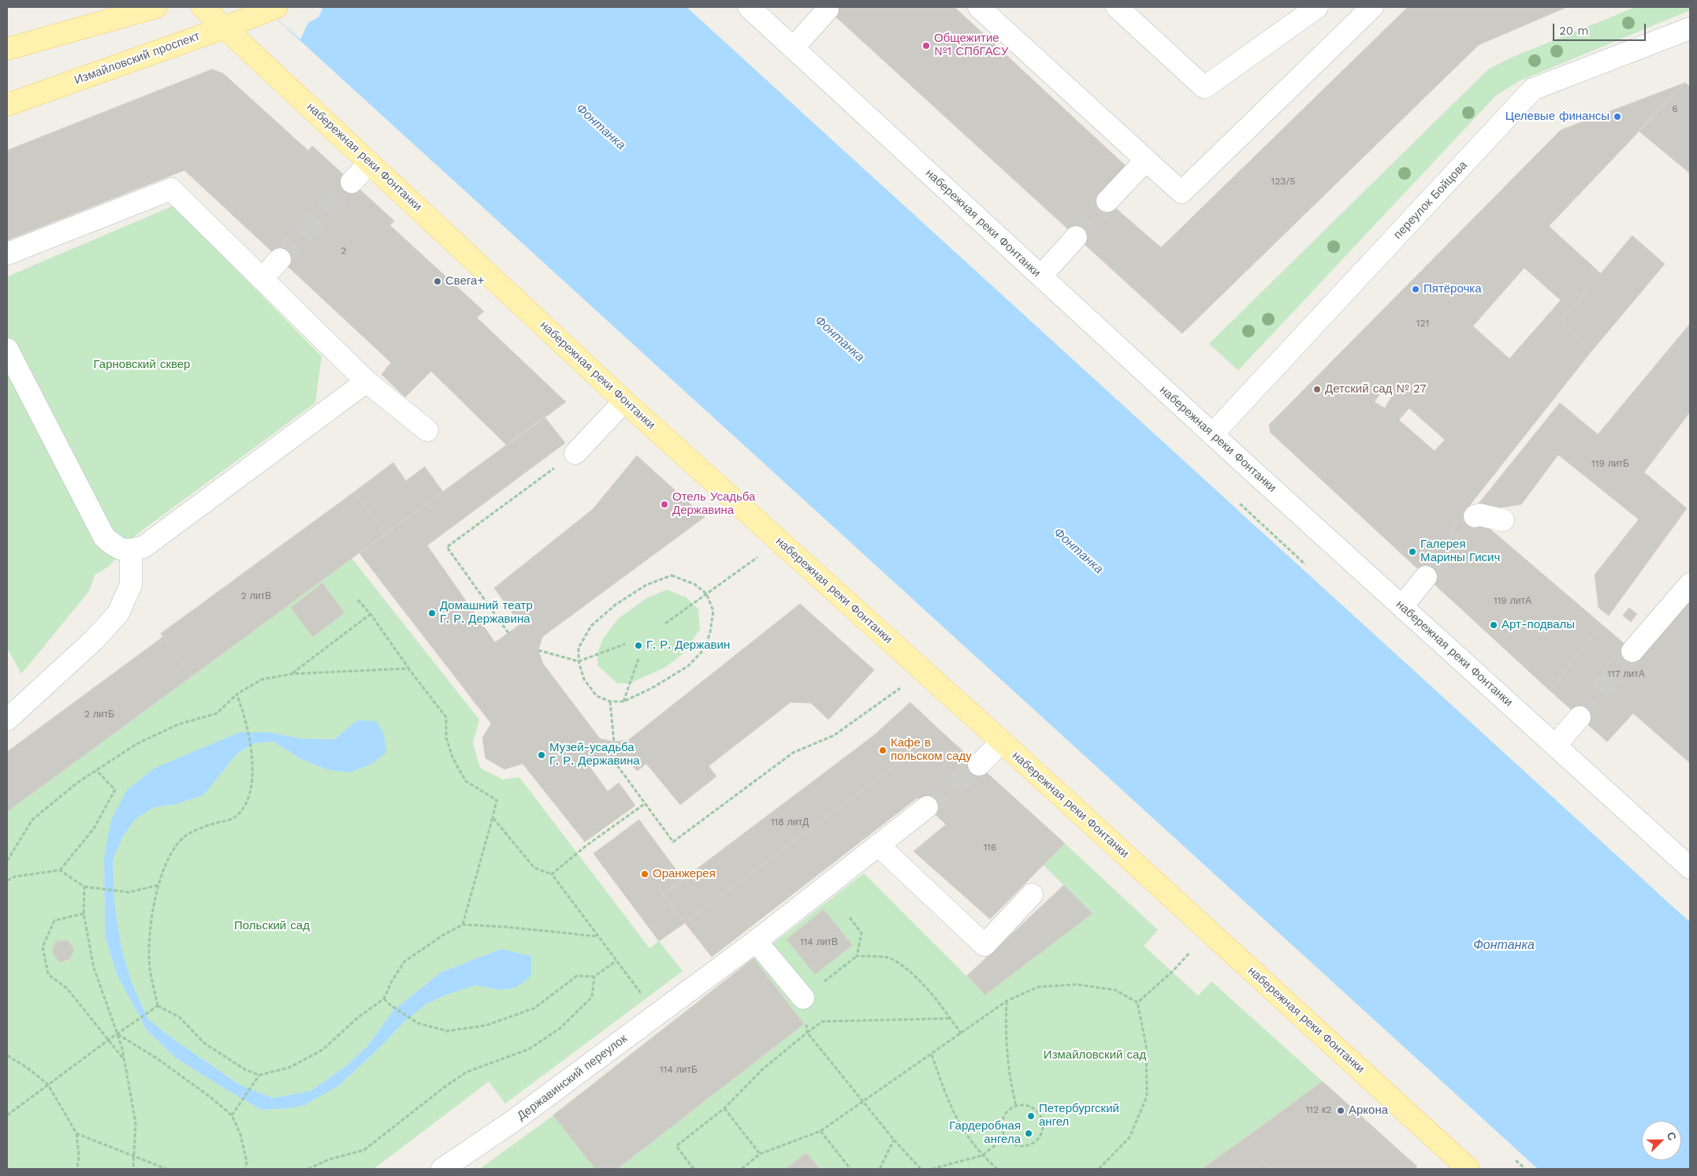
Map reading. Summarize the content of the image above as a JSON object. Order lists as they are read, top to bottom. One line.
{"streets":{"main road":["Измайловский проспект","набережная реки Фонтанки"],"street":["переулок Бойцова","Державинский переулок"]},"crossings":[["Измайловский проспект","набережная реки Фонтанки"],["набережная реки Фонтанки","переулок Бойцова"]],"water":["Фонтанка"],"parks":["Гарновский сквер","Польский сад","Измайловский сад"],"places":["Общежитие №1 СПбГАСУ","Целевые финансы","Свега+","Пятёрочка","Детский сад № 27","Отель Усадьба Державина","Галерея Марины Гисич","Домашний театр Г. Р. Державина","Арт-подвалы","Г. Р. Державин","Кафе в польском саду","Музей-усадьба Г. Р. Державина","Оранжерея","Аркона","Петербургский ангел","Гардеробная ангела"],"house_numbers":["6","123/5","2","121","119 литБ","2 литВ","119 литА","117 литА","2 литБ","118 литД","116","114 литВ","114 литБ","112 к2"],"scale_bar":"20 m","north":"top right"}
